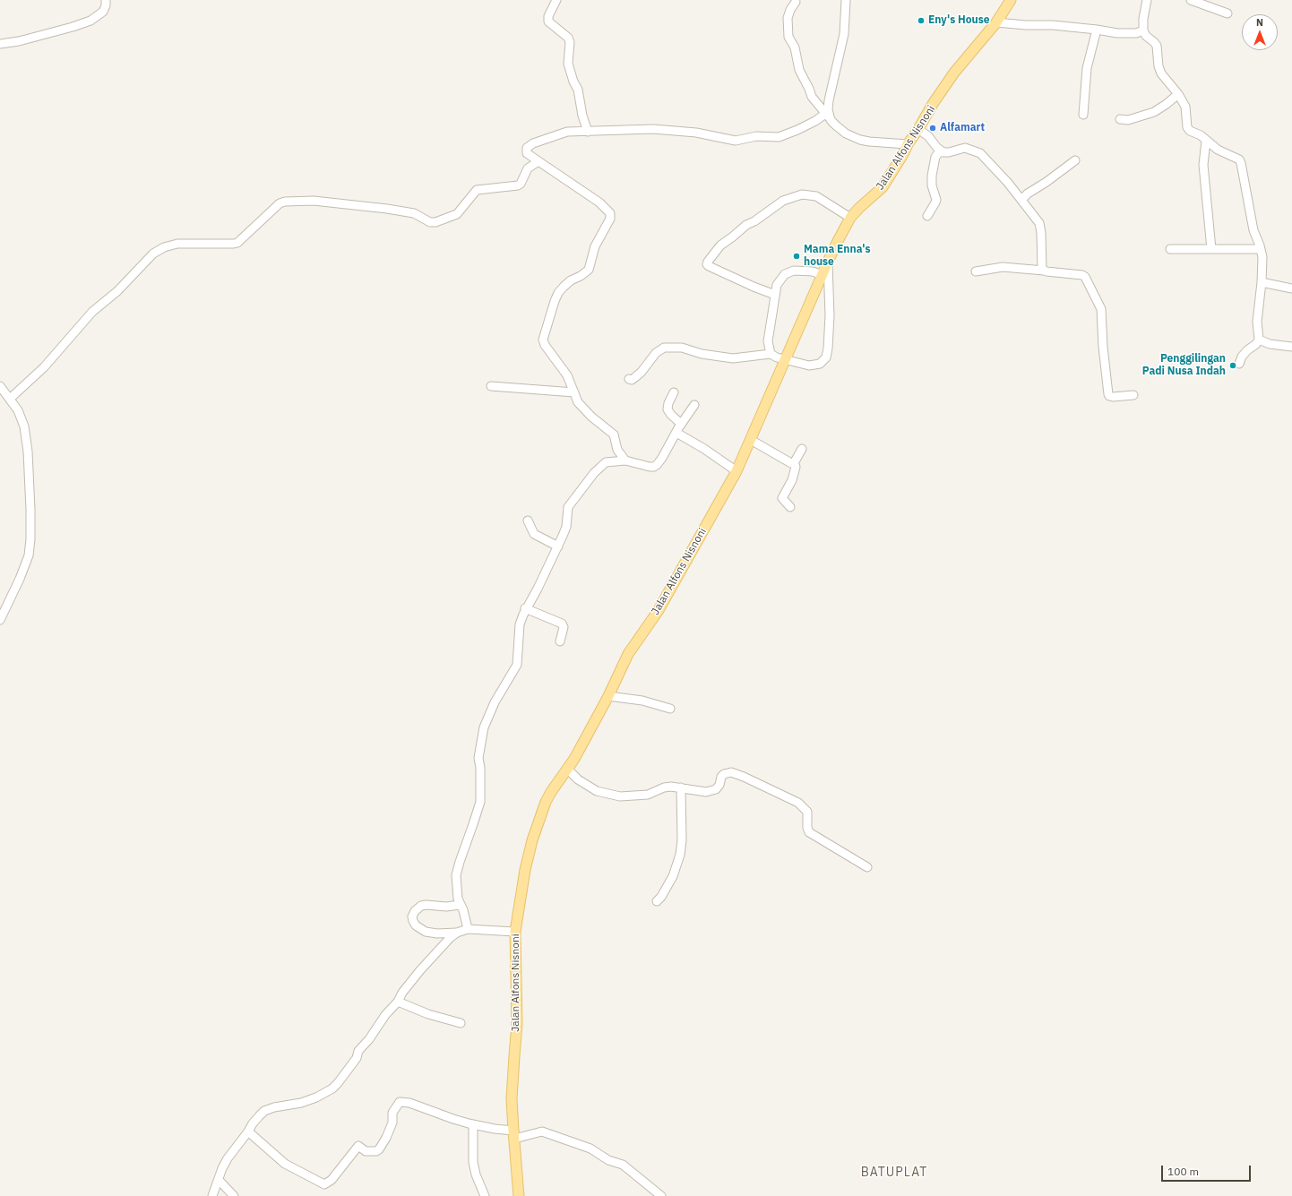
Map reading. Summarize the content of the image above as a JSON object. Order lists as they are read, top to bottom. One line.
{"streets":{"main road":["Jalan Alfons Nisnoni"]},"districts":["BATUPLAT"],"places":["Eny's House","Alfamart","Mama Enna's house","Penggilingan Padi Nusa Indah"],"scale_bar":"100 m","north":"top"}
